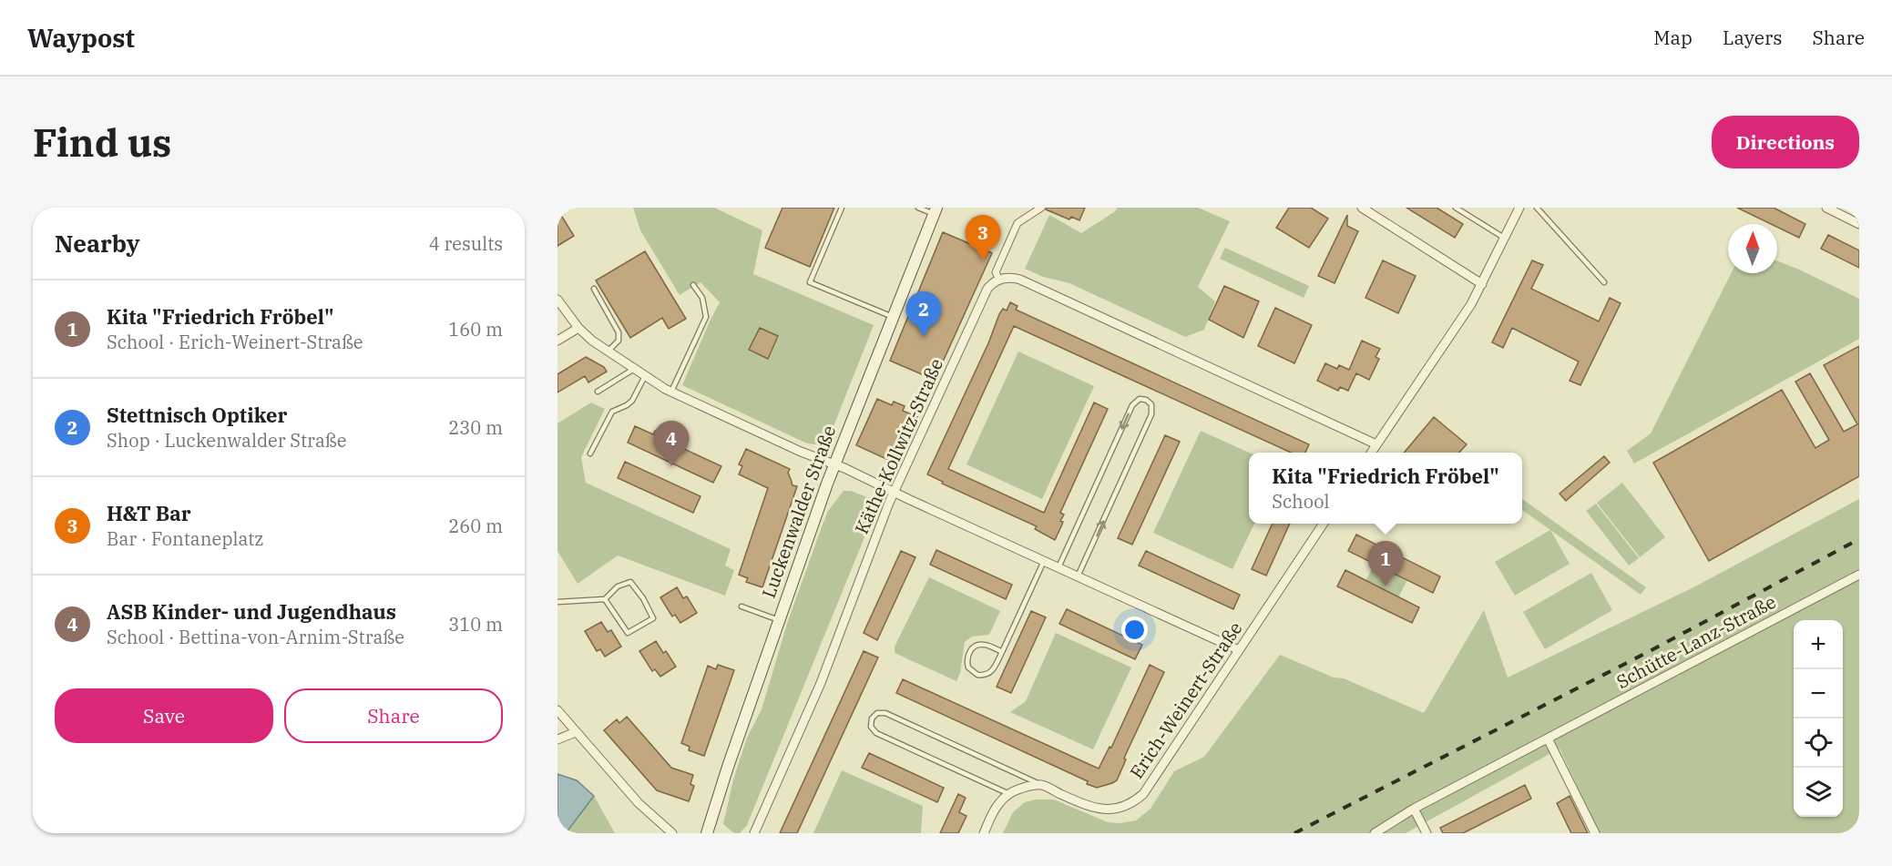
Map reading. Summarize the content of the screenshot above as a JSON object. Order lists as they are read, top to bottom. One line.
{"streets":{"main road":["Luckenwalder Straße"],"street":["Käthe-Kollwitz-Straße","Schütte-Lanz-Straße","Erich-Weinert-Straße"]},"north":"top","page":{"header":"Waypost","nav":["Map","Layers","Share"],"buttons":["Directions",["Save","Share"]],"title":"Find us","heading":["Nearby","4 results"],"pins":["3","2","4","1"],"list":[{"mark":"1","name":"Kita \"Friedrich Fröbel\"","note":"School · Erich-Weinert-Straße","value":"160 m"},{"mark":"2","name":"Stettnisch Optiker","note":"Shop · Luckenwalder Straße","value":"230 m"},{"mark":"3","name":"H&T Bar","note":"Bar · Fontaneplatz","value":"260 m"},{"mark":"4","name":"ASB Kinder- und Jugendhaus","note":"School · Bettina-von-Arnim-Straße","value":"310 m"}],"popup":["Kita \"Friedrich Fröbel\"","School"],"map_buttons":["+","−"]}}
